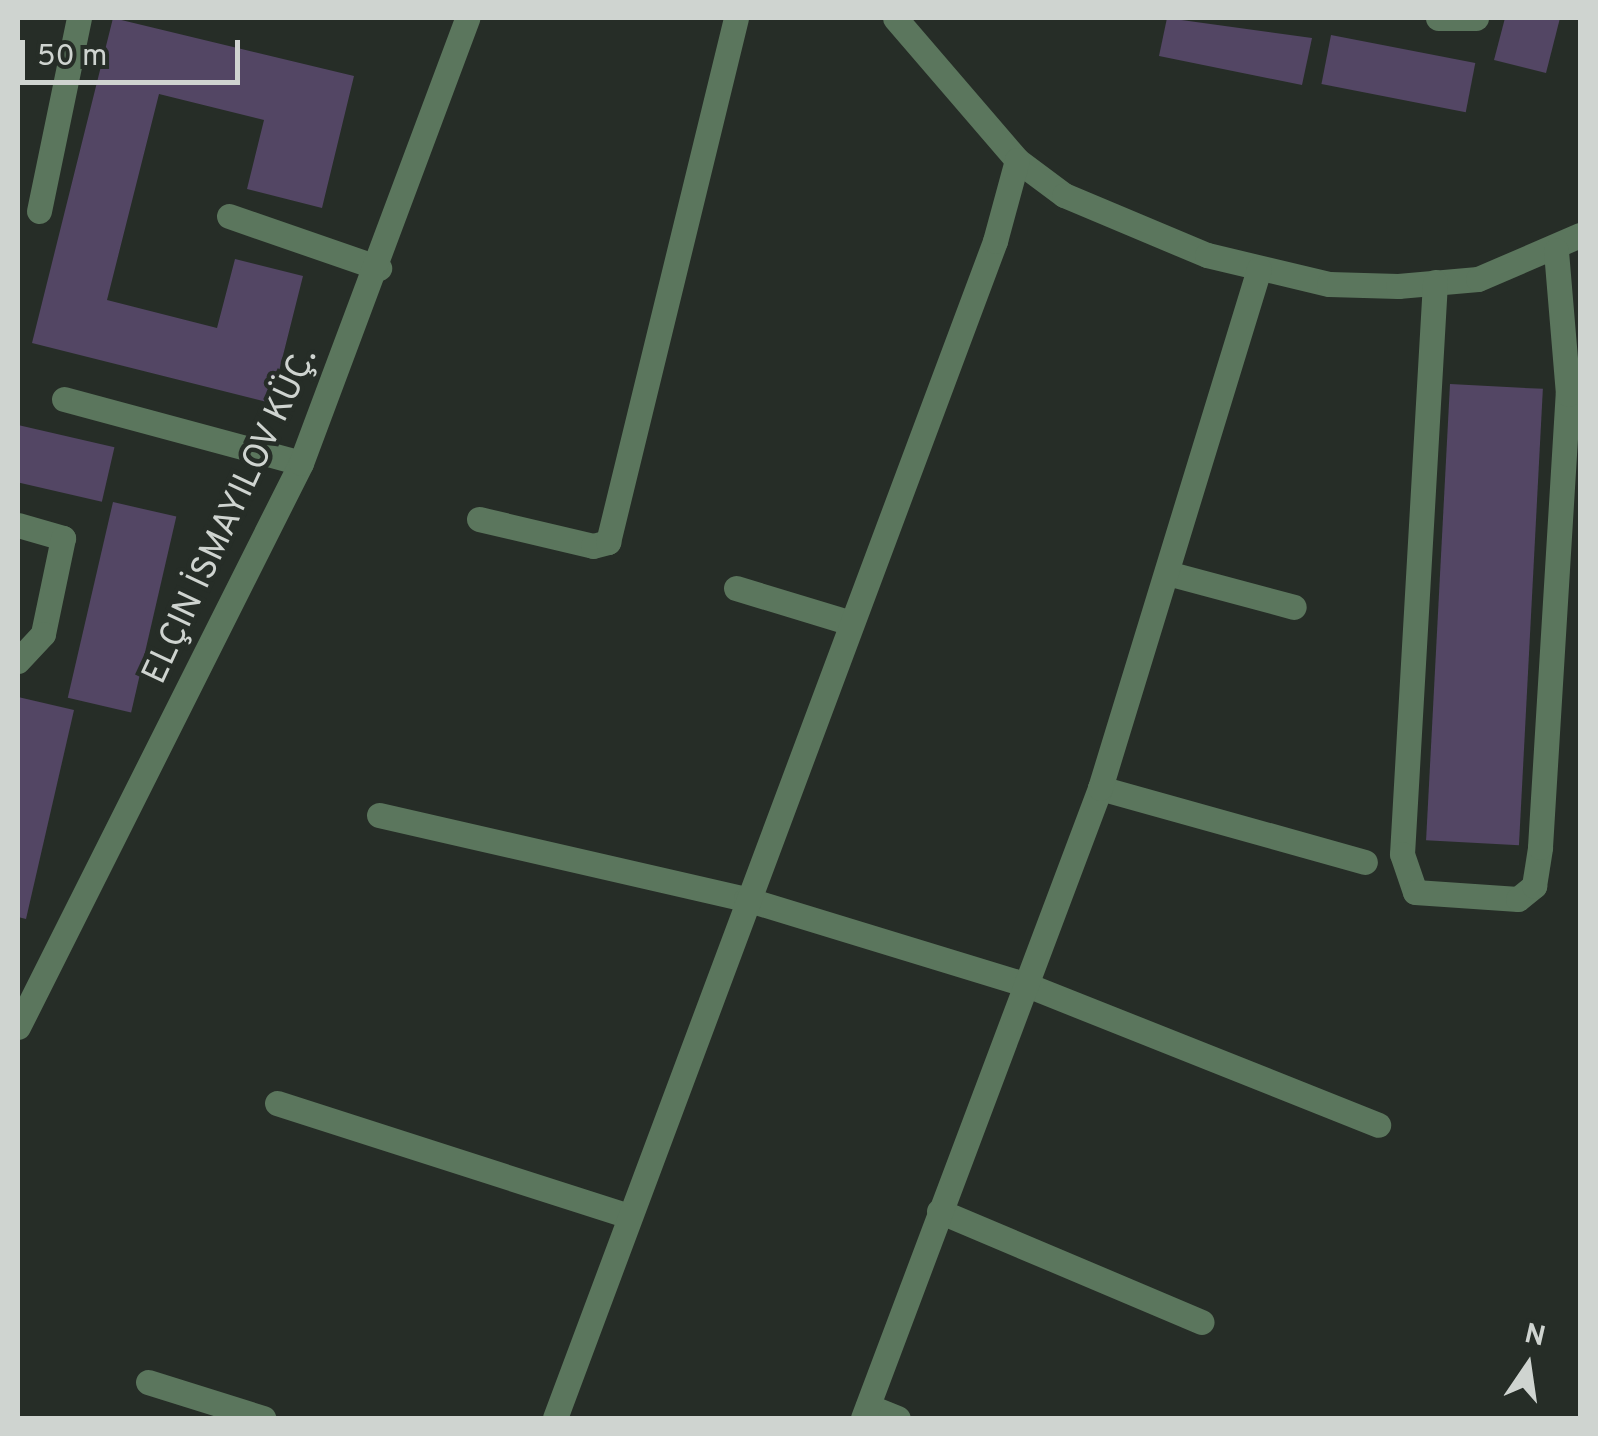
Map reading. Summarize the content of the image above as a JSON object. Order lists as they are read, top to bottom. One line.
{"scale_bar":"50 m","north":"top"}
